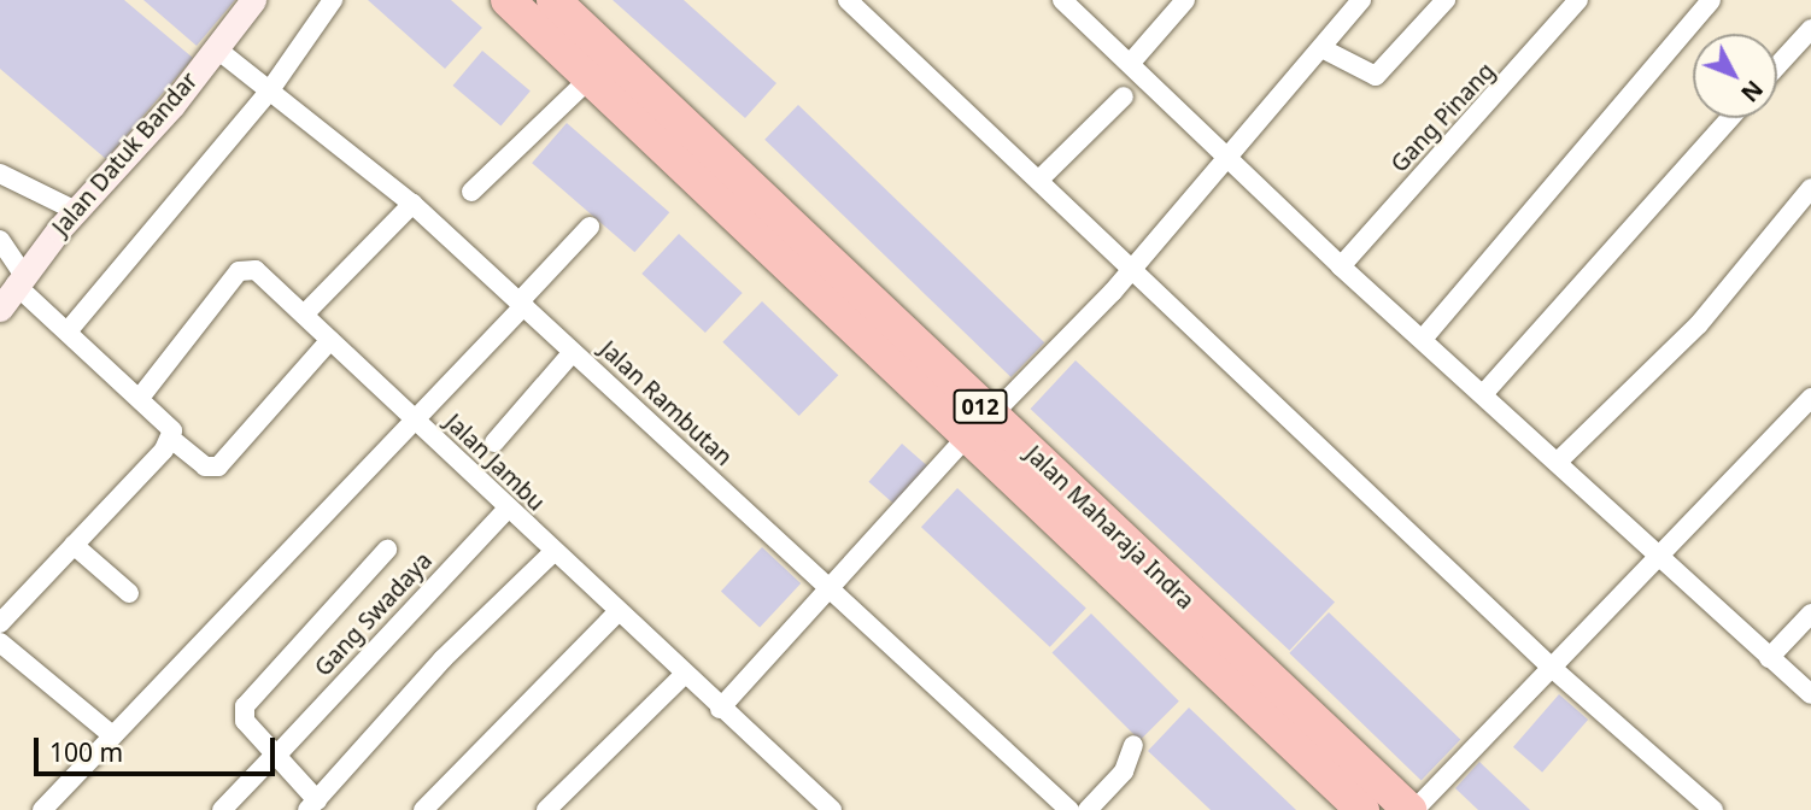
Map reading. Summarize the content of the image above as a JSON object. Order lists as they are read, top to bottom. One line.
{"streets":{"highway":["012","Jalan Maharaja Indra"],"street":["Gang Pinang","Jalan Datuk Bandar","Jalan Rambutan","Jalan Jambu","Gang Swadaya"]},"crossings":[["Jalan Datuk Bandar","Jalan Rambutan"],["Jalan Jambu","Gang Swadaya"]],"scale_bar":"100 m","north":"bottom right"}
